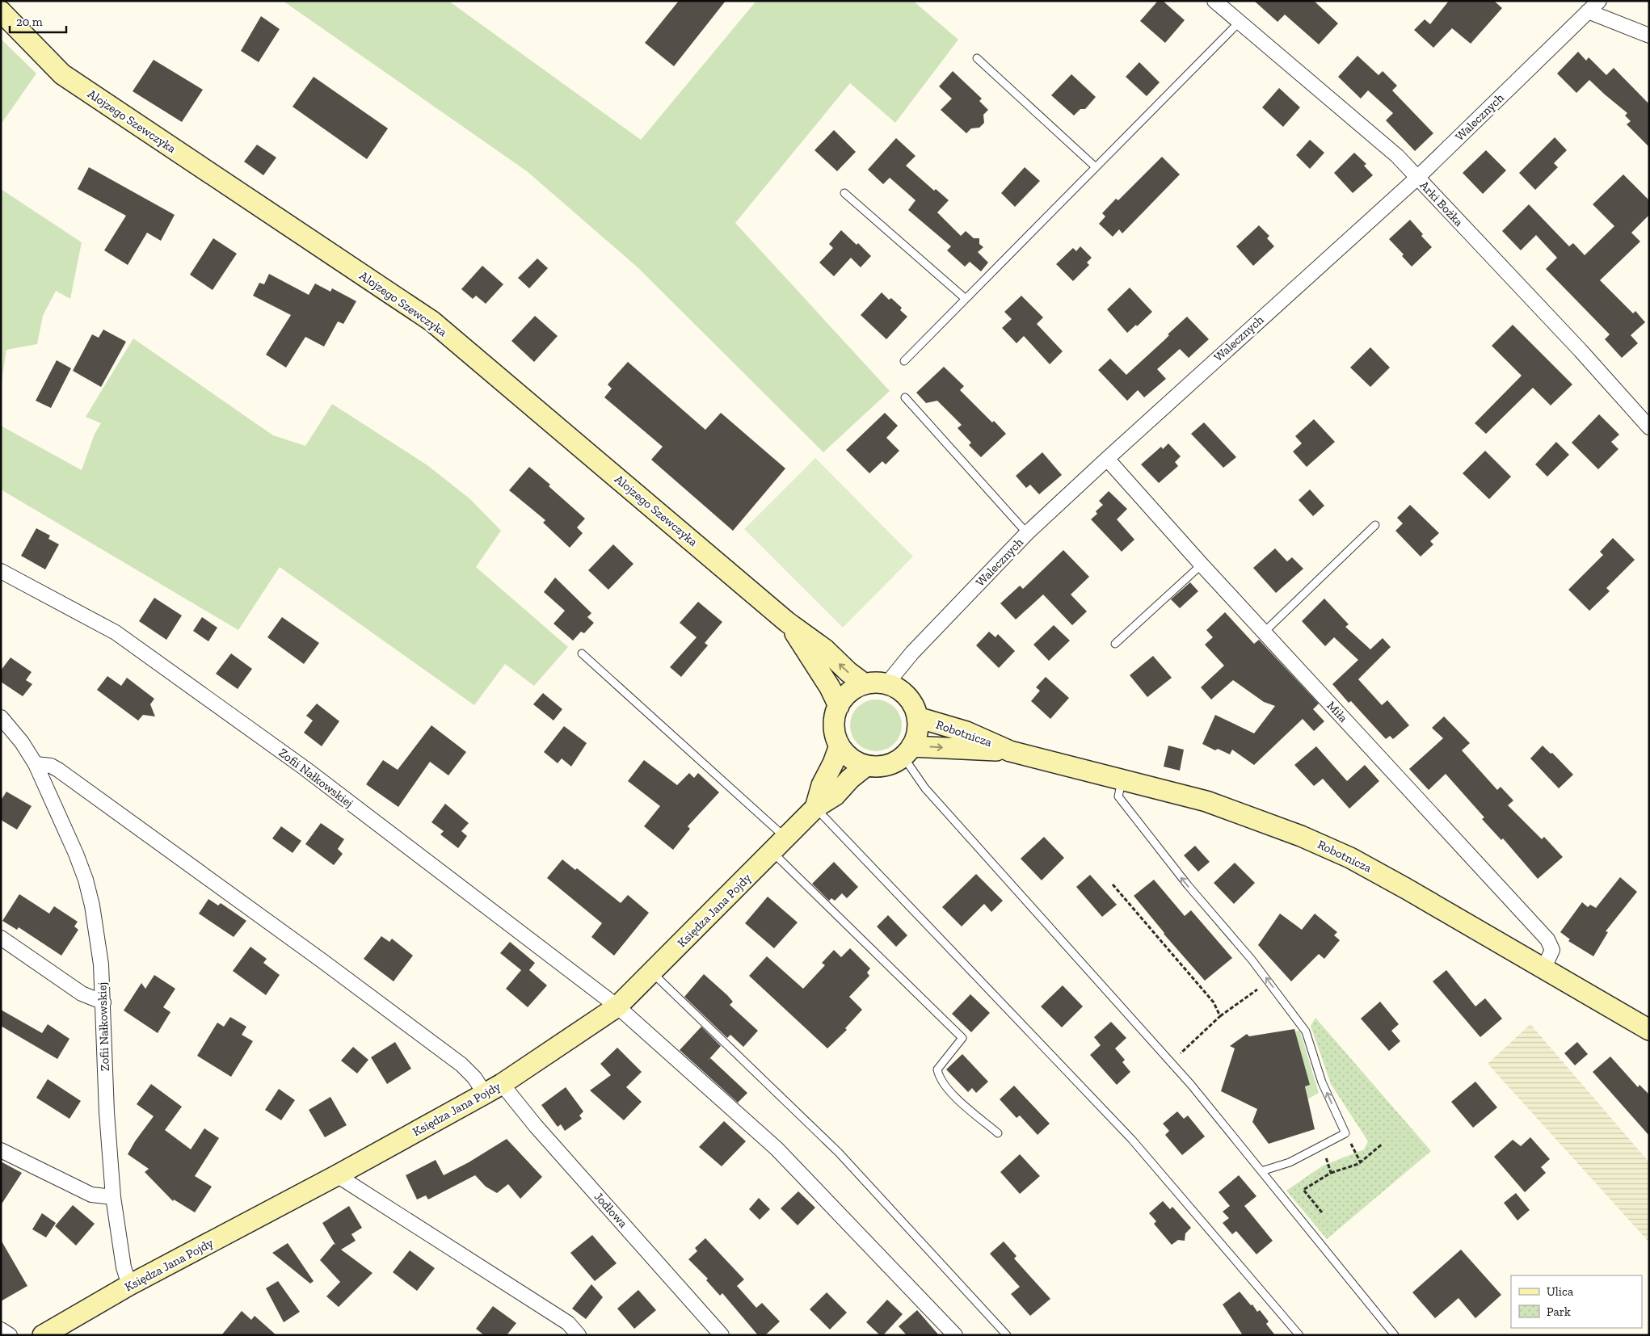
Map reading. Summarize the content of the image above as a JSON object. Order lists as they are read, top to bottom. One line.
{"streets":{"street":["Walecznych","Alojzego Szewczyka","Arki Bożka","Miła","Robotnicza","Zofii Nałkowskiej","Księdza Jana Pojdy","Jodłowa"]},"crossings":[["Walecznych","Alojzego Szewczyka"],["Walecznych","Arki Bożka"],["Walecznych","Miła"],["Walecznych","Robotnicza"],["Walecznych","Księdza Jana Pojdy"],["Alojzego Szewczyka","Robotnicza"],["Alojzego Szewczyka","Księdza Jana Pojdy"],["Miła","Robotnicza"],["Robotnicza","Księdza Jana Pojdy"],["Zofii Nałkowskiej","Księdza Jana Pojdy"],["Księdza Jana Pojdy","Jodłowa"]],"legend":["Ulica","Park"],"scale_bar":"20 m"}
